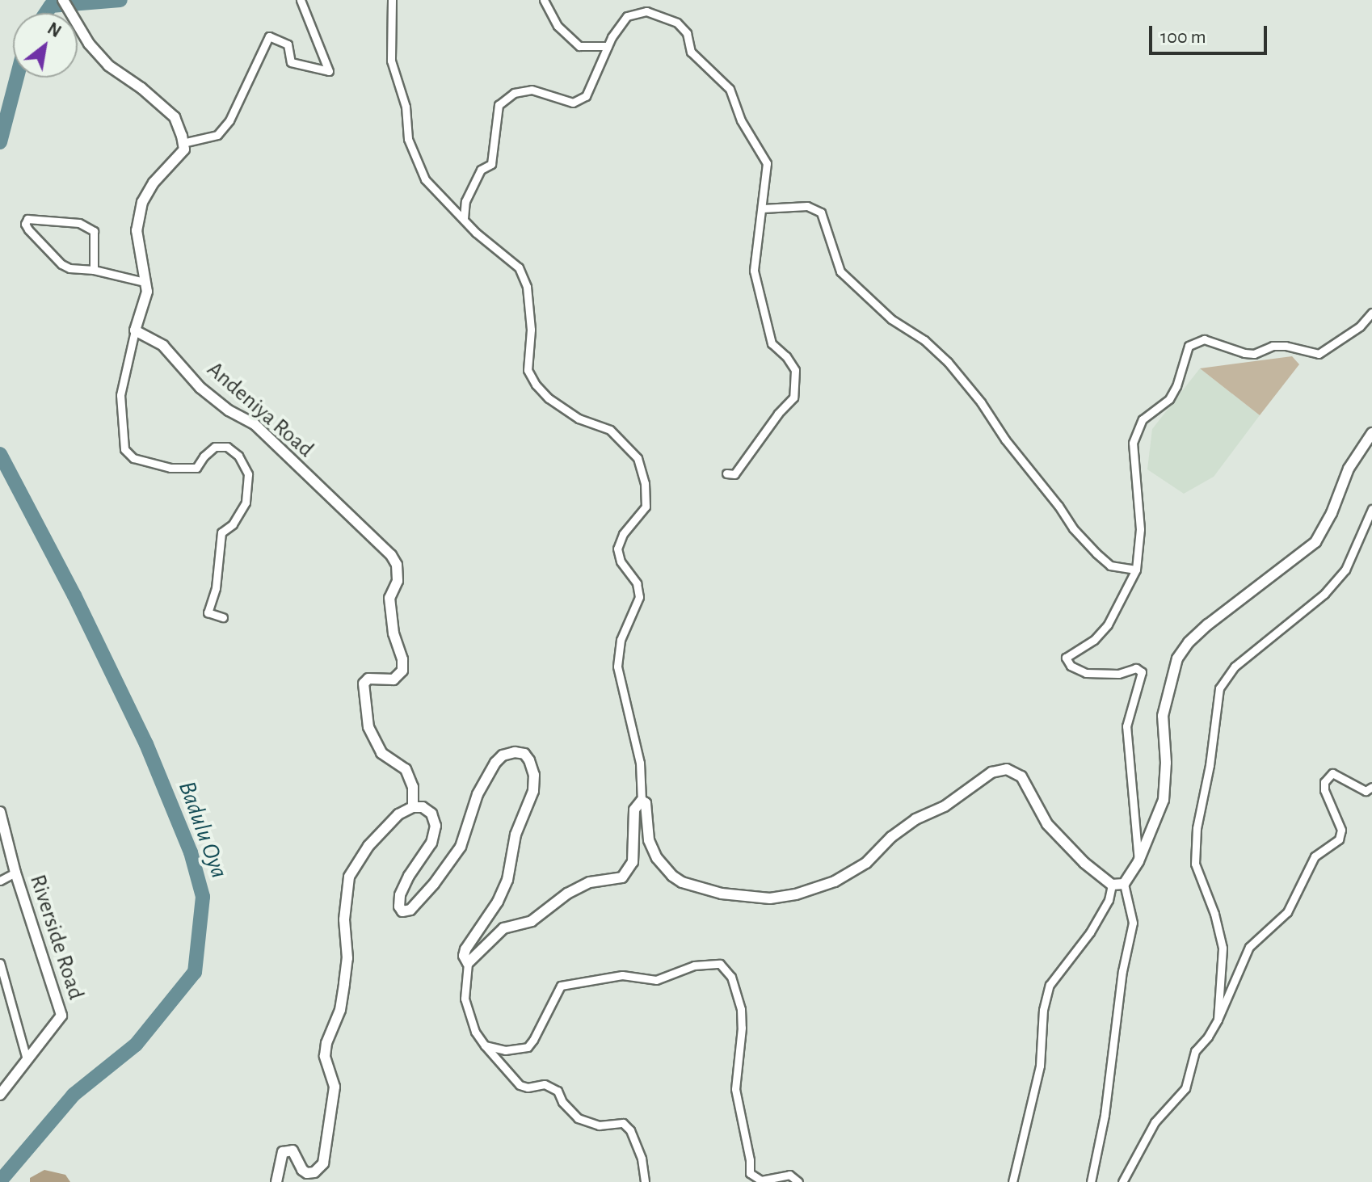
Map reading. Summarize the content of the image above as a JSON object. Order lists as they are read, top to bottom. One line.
{"streets":{"street":["Andeniya Road","Riverside Road"]},"water":["Badulu Oya"],"scale_bar":"100 m","north":"top right"}
